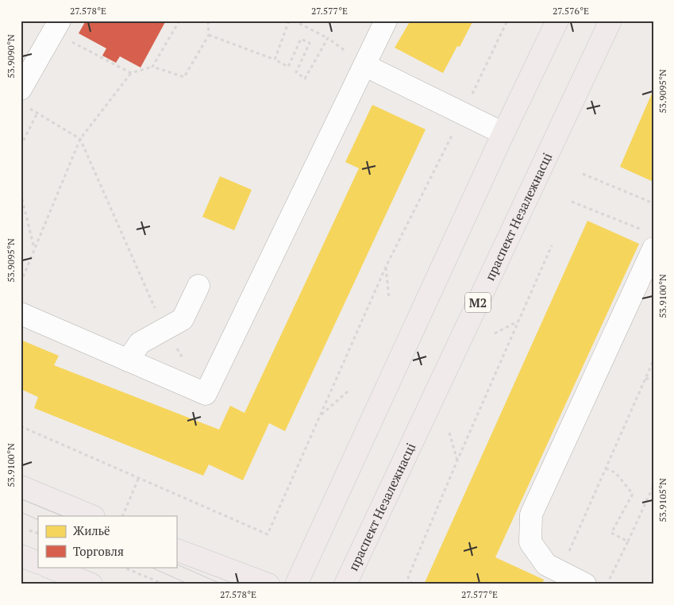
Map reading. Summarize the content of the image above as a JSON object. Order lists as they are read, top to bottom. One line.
{"streets":{"main road":["праспект Незалежнасці","М2"]},"legend":["Жильё","Торговля"],"coordinates":["27.578°E","27.577°E","27.576°E","53.9090°N","53.9095°N","53.9100°N","53.9105°N"]}
